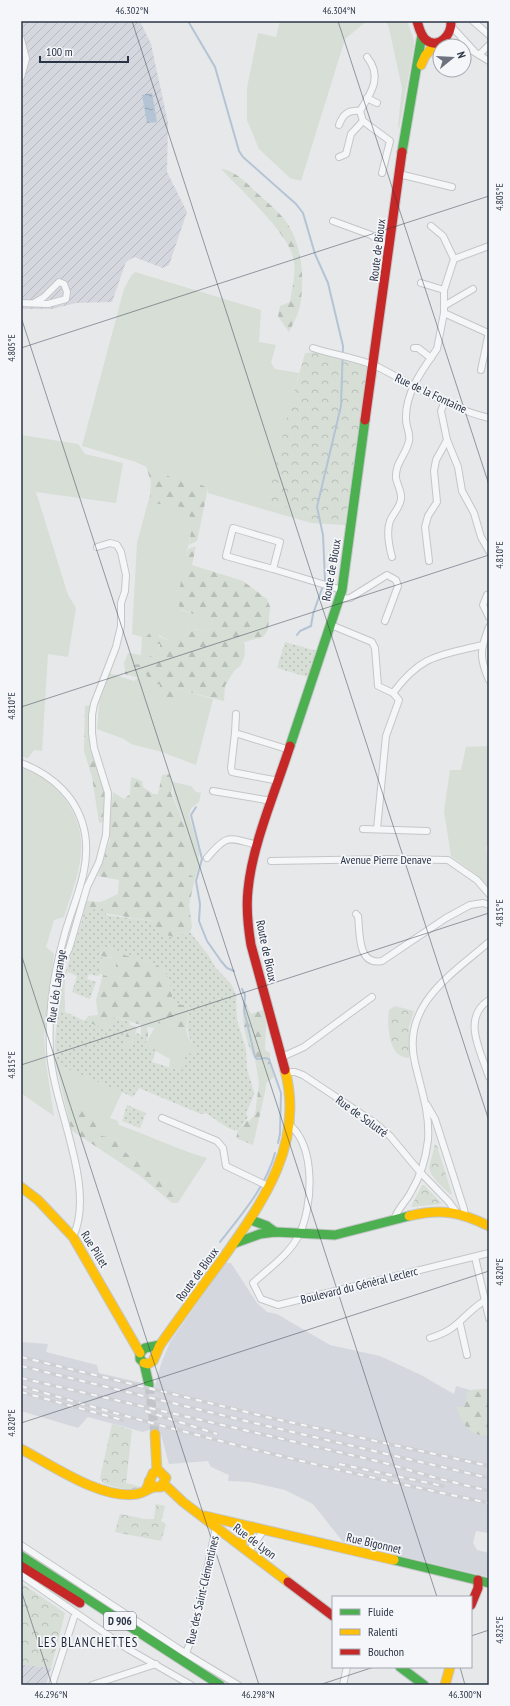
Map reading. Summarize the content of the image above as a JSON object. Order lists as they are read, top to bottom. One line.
{"streets":{"main road":["Route de Bioux","Rue Pillet","Rue de Lyon","Rue Bigonnet","D 906"],"street":["Rue de la Fontaine","Avenue Pierre Denave","Rue Léo Lagrange","Rue de Solutré","Boulevard du Général Leclerc","Rue des Saint-Clémentines"]},"crossings":[["Route de Bioux","Rue de la Fontaine"],["Route de Bioux","Rue de Solutré"],["Route de Bioux","Rue Pillet"],["Rue Léo Lagrange","Rue Pillet"],["Rue de Lyon","Rue Bigonnet"],["Rue de Lyon","Rue des Saint-Clémentines"],["Rue Bigonnet","Rue des Saint-Clémentines"]],"districts":["LES BLANCHETTES"],"legend":["Fluide","Ralenti","Bouchon"],"scale_bar":"100 m","north":"right","coordinates":["46.302°N","46.304°N","4.805°E","4.810°E","4.815°E","4.820°E","4.825°E","46.296°N","46.298°N","46.300°N"]}
